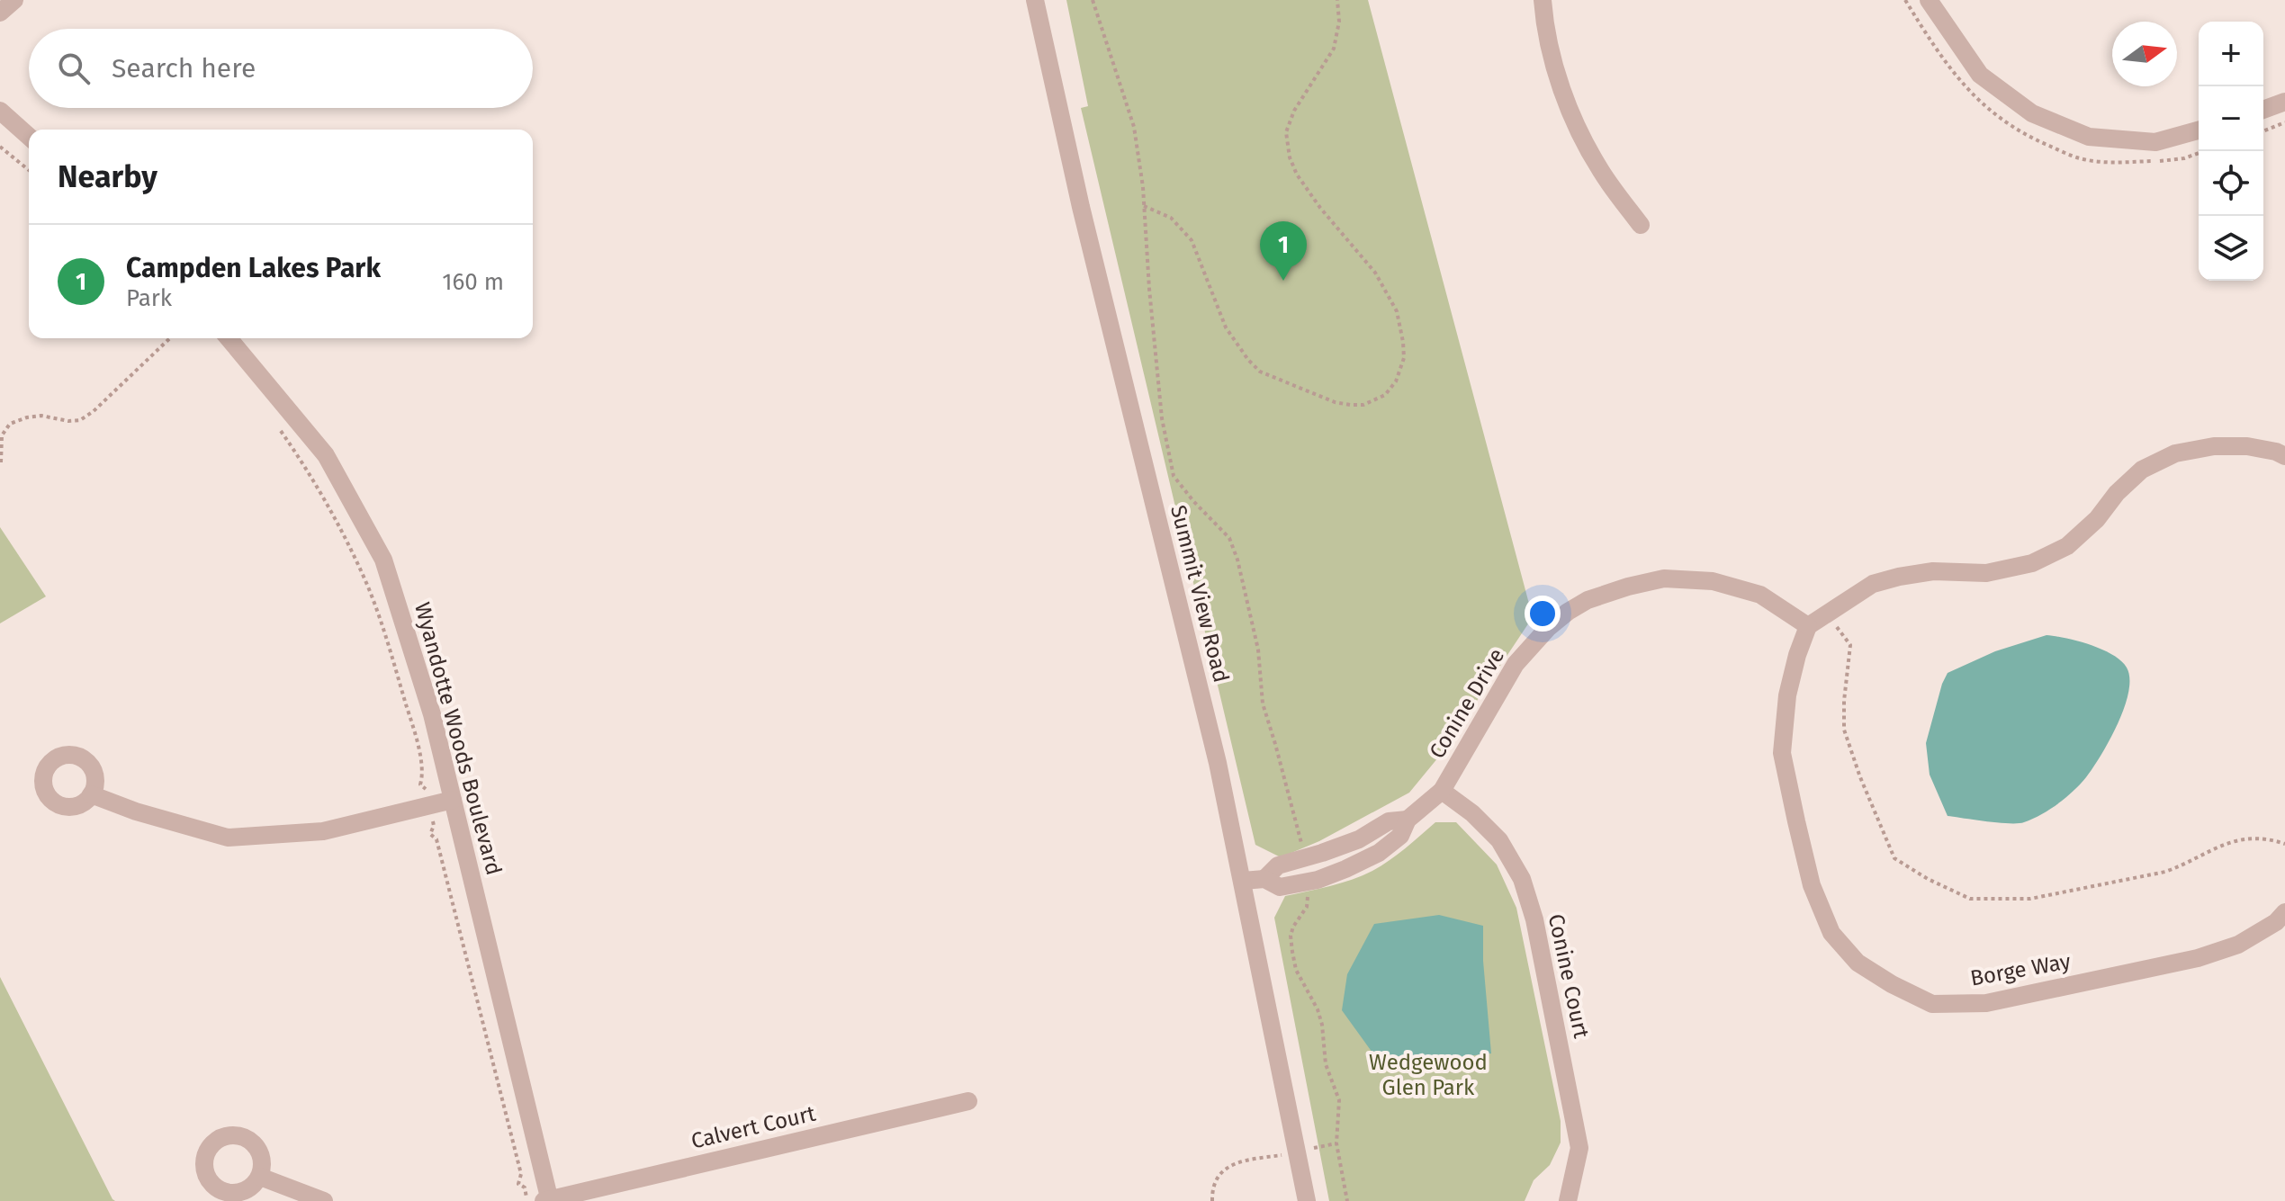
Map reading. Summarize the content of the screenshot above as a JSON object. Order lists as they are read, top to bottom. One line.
{"streets":{"street":["Summit View Road","Conine Drive","Wyandotte Woods Boulevard","Borge Way","Conine Court","Calvert Court"]},"crossings":[["Summit View Road","Conine Drive"],["Conine Drive","Borge Way"],["Conine Drive","Conine Court"],["Wyandotte Woods Boulevard","Calvert Court"]],"parks":["Wedgewood Glen Park"],"north":"right","page":{"map_buttons":["+","−"],"search":"Search here","heading":"Nearby","pins":"1","list":[{"mark":"1","name":"Campden Lakes Park","note":"Park","value":"160 m"}]}}
